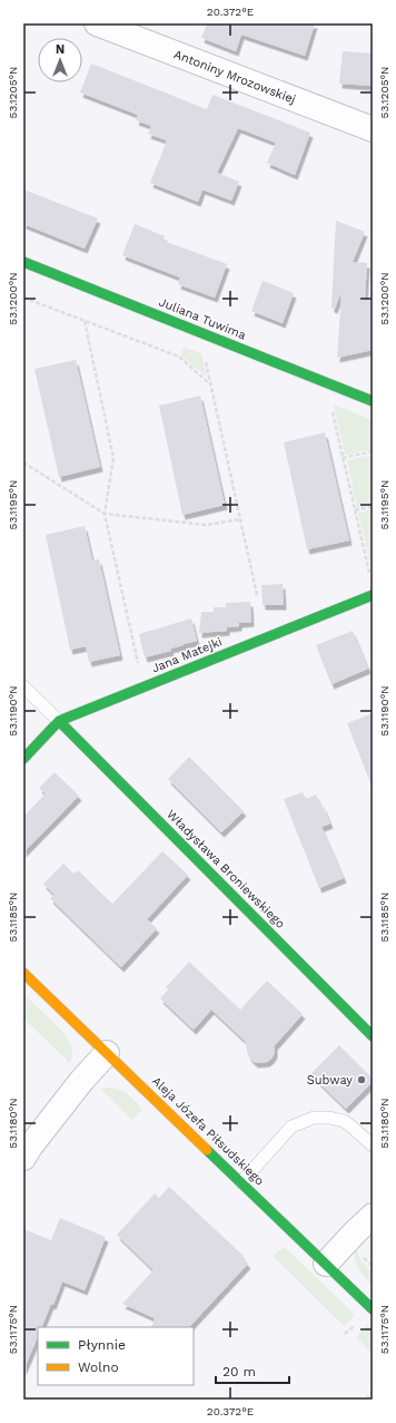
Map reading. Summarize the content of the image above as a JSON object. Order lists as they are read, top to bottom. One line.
{"streets":{"street":["Antoniny Mrozowskiej","Juliana Tuwima","Jana Matejki","Władysława Broniewskiego","Aleja Józefa Piłsudskiego"]},"crossings":[["Jana Matejki","Władysława Broniewskiego"]],"places":["Subway"],"legend":["Płynnie","Wolno"],"scale_bar":"20 m","north":"top","coordinates":["20.372°E","53.1205°N","53.1200°N","53.1195°N","53.1190°N","53.1185°N","53.1180°N","53.1175°N"]}
